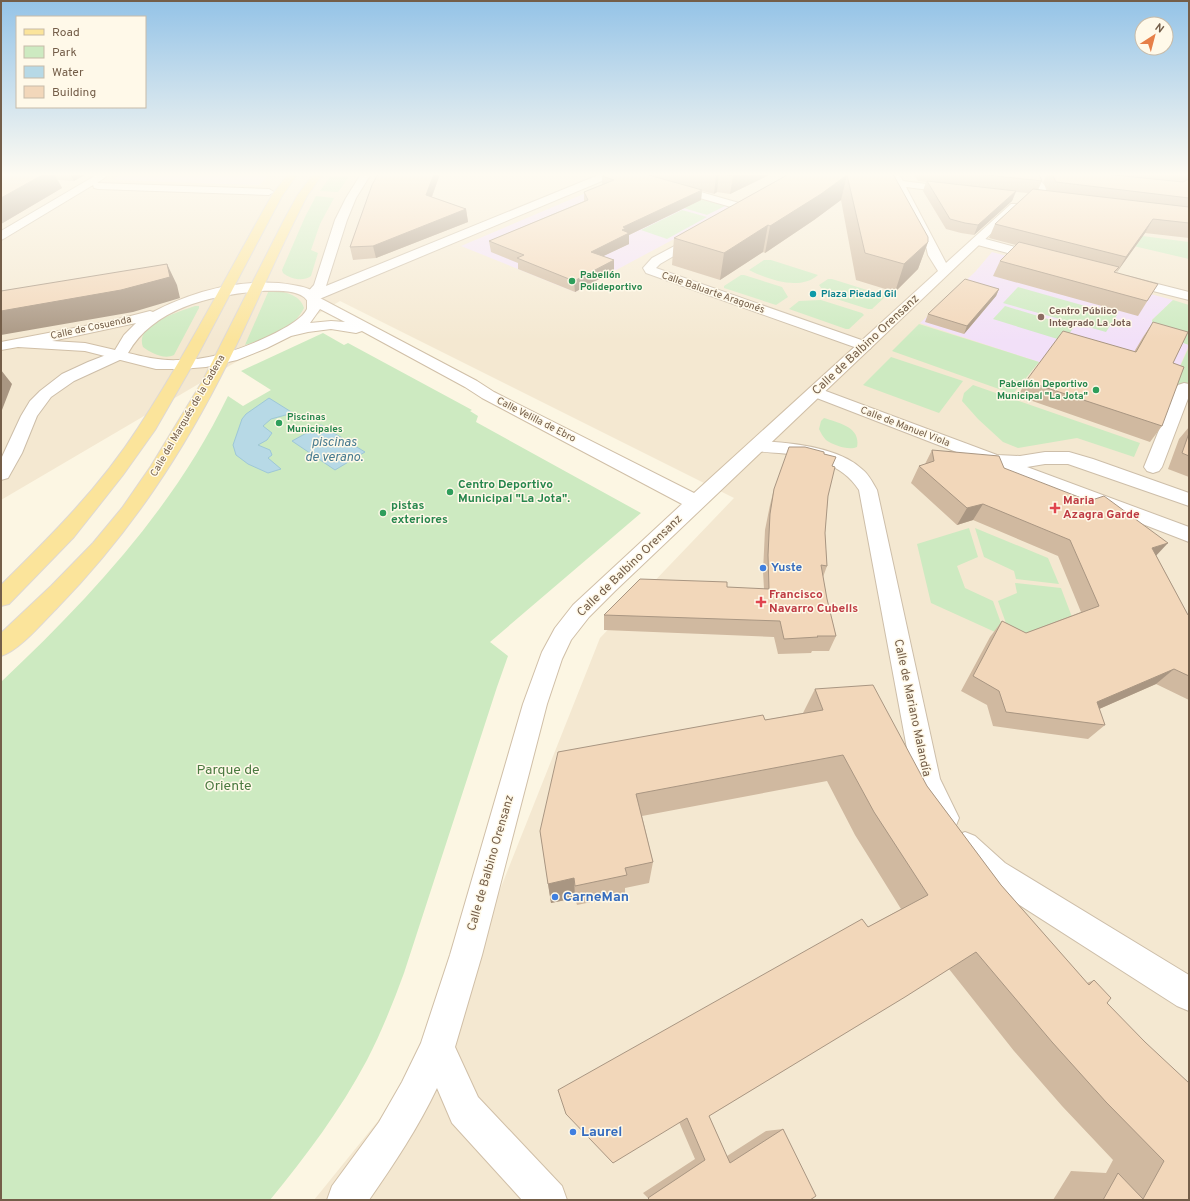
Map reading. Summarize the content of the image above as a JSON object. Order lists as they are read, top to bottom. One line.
{"streets":{"main road":["Calle del Marqués de la Cadena"],"street":["Calle Baluarte Aragonés","Calle de Cosuenda","Calle de Balbino Orensanz","Calle Velilla de Ebro","Calle de Manuel Viola","Calle de Mariano Malandía"]},"crossings":[["Calle Baluarte Aragonés","Calle de Balbino Orensanz"],["Calle de Cosuenda","Calle del Marqués de la Cadena"],["Calle de Cosuenda","Calle Velilla de Ebro"],["Calle de Balbino Orensanz","Calle Velilla de Ebro"],["Calle de Balbino Orensanz","Calle de Manuel Viola"],["Calle de Balbino Orensanz","Calle de Mariano Malandía"],["Calle del Marqués de la Cadena","Calle Velilla de Ebro"]],"water":["piscinas de verano."],"parks":["Parque de Oriente"],"places":{"other":["Pabellón Polideportivo","Plaza Piedad Gil","Centro Público Integrado La Jota","Pabellón Deportivo Municipal \"La Jota\"","Piscinas Municipales","Centro Deportivo Municipal \"La Jota\".","pistas exteriores","Yuste","CarneMan","Laurel"],"health":["Maria Azagra Garde","Francisco Navarro Cubells"]},"legend":["Road","Park","Water","Building"],"north":"top right"}
